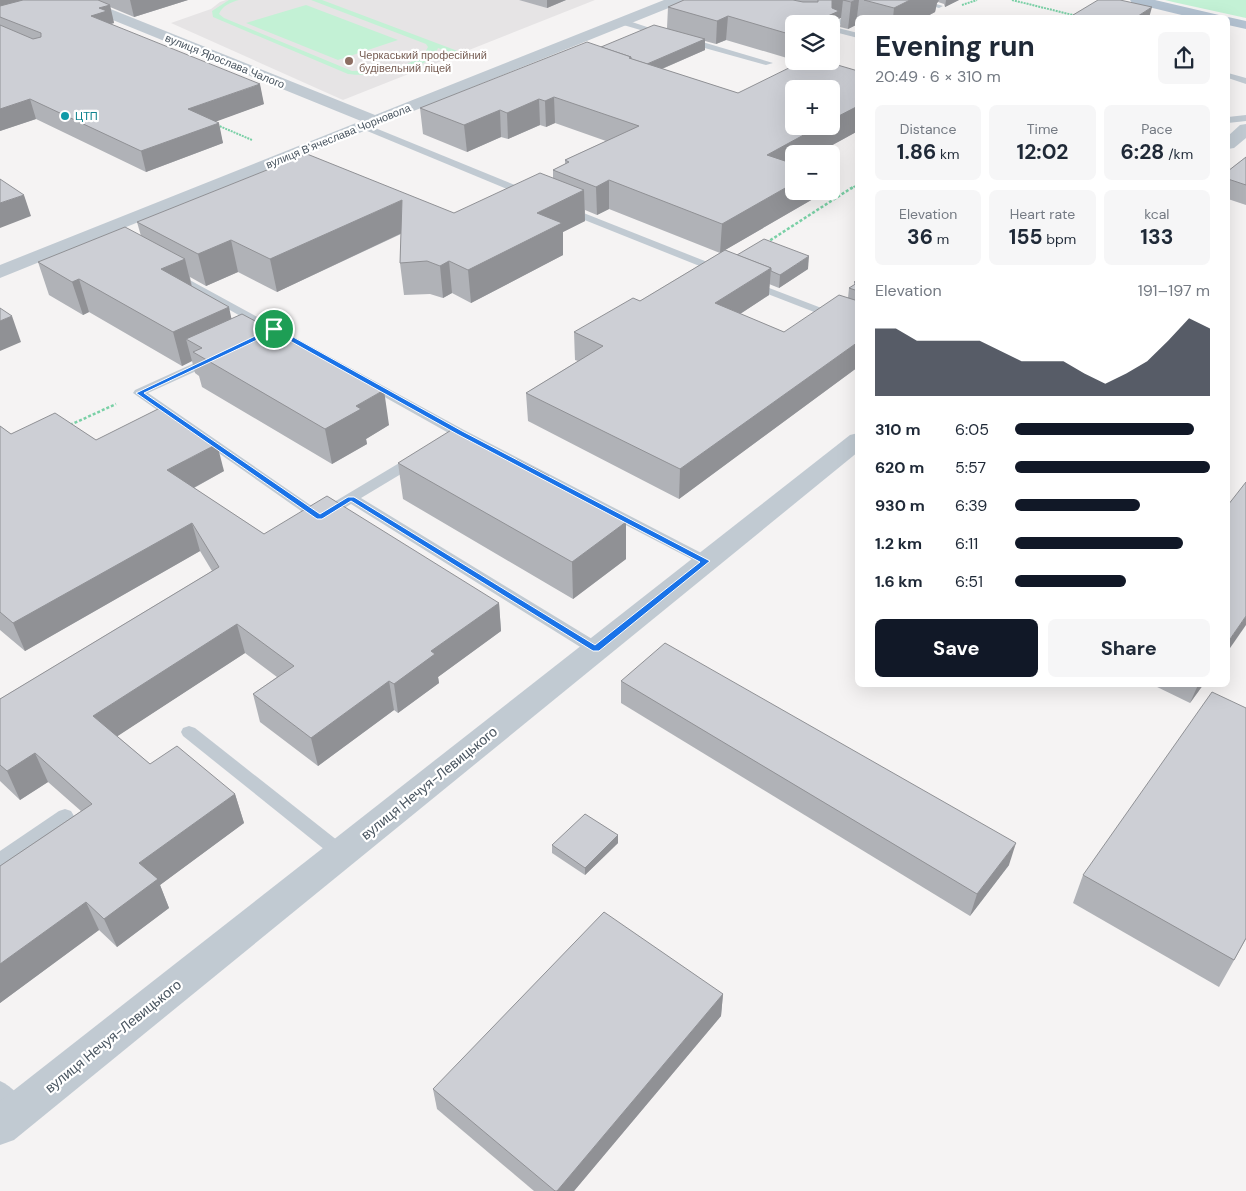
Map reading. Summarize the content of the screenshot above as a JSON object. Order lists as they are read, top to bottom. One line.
{"streets":{"street":["вулиця Ярослава Чалого","вулиця Вʼячеслава Чорновола","вулиця Нечуя-Левицького"]},"crossings":[["вулиця Ярослава Чалого","вулиця Вʼячеслава Чорновола"]],"places":["Черкаський професійний будівельний ліцей","ЦТП"],"page":{"map_buttons":["+","−"],"heading":["Evening run","20:49 · 6 × 310 m"],"stats":[["Distance","1.86 km"],["Time","12:02"],["Pace","6:28 /km"],["Elevation","36 m"],["Heart rate","155 bpm"],["kcal","133"]],"chart":["Elevation","191–197 m"],"list":[{"name":"310 m","note":"6:05"},{"name":"620 m","note":"5:57"},{"name":"930 m","note":"6:39"},{"name":"1.2 km","note":"6:11"},{"name":"1.6 km","note":"6:51"}],"buttons":["Save","Share"]}}
